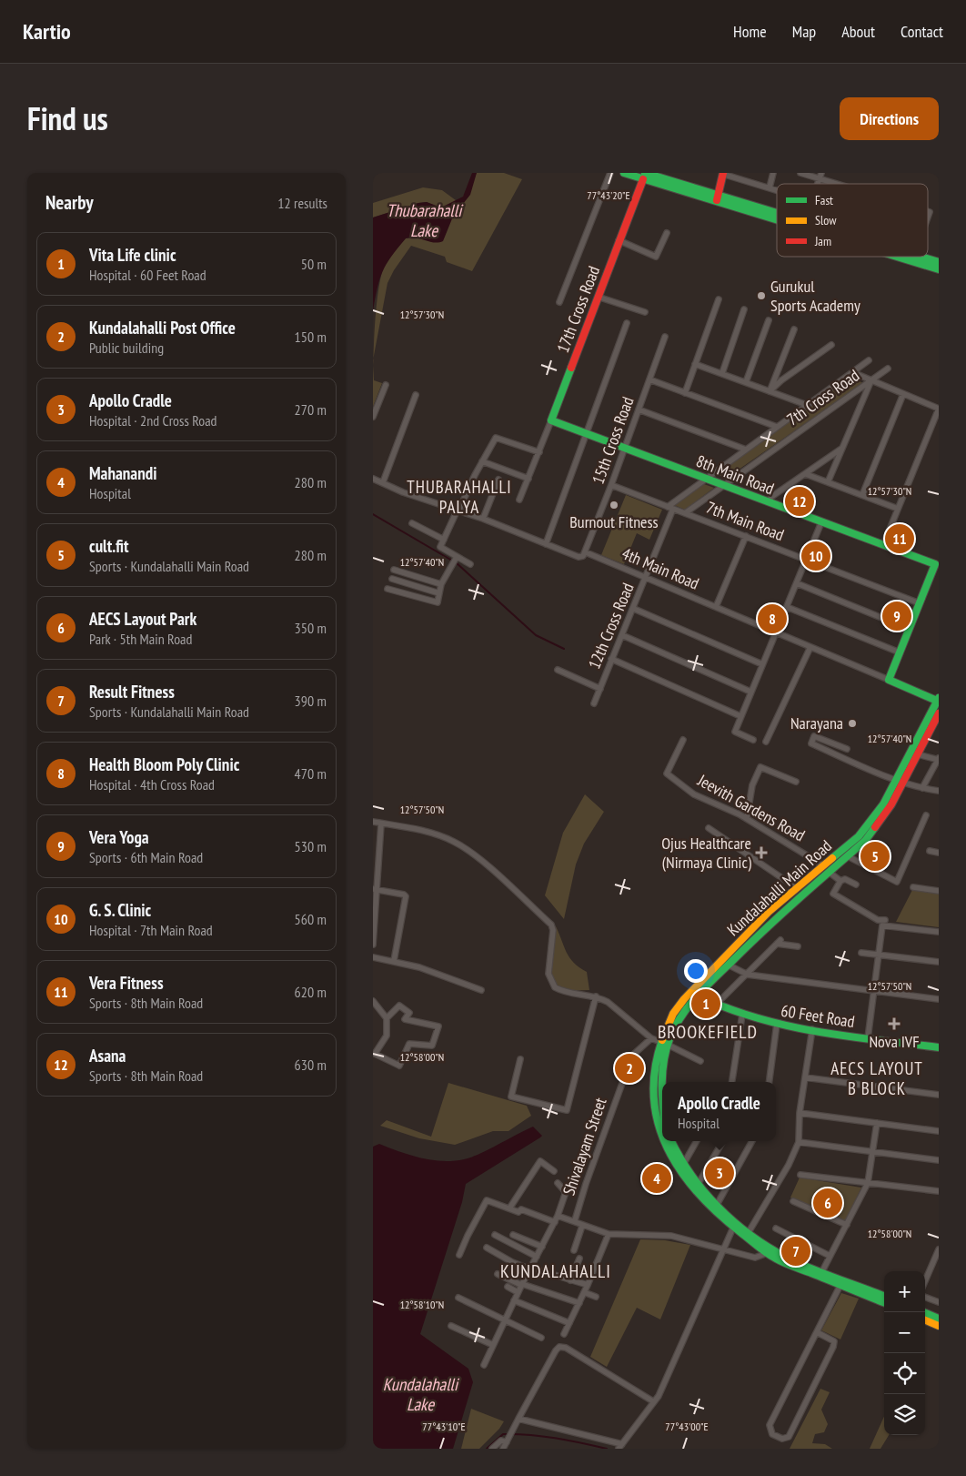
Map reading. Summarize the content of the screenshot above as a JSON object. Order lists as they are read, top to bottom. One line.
{"streets":{"main road":["17th Cross Road","8th Main Road","4th Main Road","Kundalahalli Main Road","60 Feet Road"],"street":["7th Cross Road","15th Cross Road","7th Main Road","12th Cross Road","Jeevith Gardens Road","Shivalayam Street"]},"crossings":[["17th Cross Road","8th Main Road"],["7th Cross Road","8th Main Road"],["7th Cross Road","7th Main Road"],["15th Cross Road","8th Main Road"],["15th Cross Road","7th Main Road"],["15th Cross Road","4th Main Road"],["8th Main Road","7th Main Road"],["7th Main Road","12th Cross Road"],["4th Main Road","12th Cross Road"],["4th Main Road","Kundalahalli Main Road"],["Jeevith Gardens Road","Kundalahalli Main Road"],["Kundalahalli Main Road","60 Feet Road"]],"districts":["THUBARAHALLI PALYA","BROOKEFIELD","AECS LAYOUT B BLOCK","KUNDALAHALLI"],"water":["Thubarahalli Lake","Kundalahalli Lake"],"places":{"other":["Gurukul Sports Academy","Burnout Fitness","Narayana"],"health":["Ojus Healthcare (Nirmaya Clinic)","Nova IVF"]},"legend":["Fast","Slow","Jam"],"page":{"header":"Kartio","nav":["Home","Map","About","Contact"],"title":"Find us","buttons":"Directions","heading":["Nearby","12 results"],"list":[{"mark":"1","name":"Vita Life clinic","note":"Hospital · 60 Feet Road","value":"50 m"},{"mark":"2","name":"Kundalahalli Post Office","note":"Public building","value":"150 m"},{"mark":"3","name":"Apollo Cradle","note":"Hospital · 2nd Cross Road","value":"270 m"},{"mark":"4","name":"Mahanandi","note":"Hospital","value":"280 m"},{"mark":"5","name":"cult.fit","note":"Sports · Kundalahalli Main Road","value":"280 m"},{"mark":"6","name":"AECS Layout Park","note":"Park · 5th Main Road","value":"350 m"},{"mark":"7","name":"Result Fitness","note":"Sports · Kundalahalli Main Road","value":"390 m"},{"mark":"8","name":"Health Bloom Poly Clinic","note":"Hospital · 4th Cross Road","value":"470 m"},{"mark":"9","name":"Vera Yoga","note":"Sports · 6th Main Road","value":"530 m"},{"mark":"10","name":"G. S. Clinic","note":"Hospital · 7th Main Road","value":"560 m"},{"mark":"11","name":"Vera Fitness","note":"Sports · 8th Main Road","value":"620 m"},{"mark":"12","name":"Asana","note":"Sports · 8th Main Road","value":"630 m"}],"pins":["12","11","10","9","8","5","1","2","3","4","6","7"],"popup":["Apollo Cradle","Hospital"],"map_buttons":["+","−"]},"coordinates":["77°43'20\"E","12°57'30\"N","12°57'40\"N","12°57'50\"N","12°58'00\"N","12°58'10\"N","77°43'10\"E","77°43'00\"E"]}
